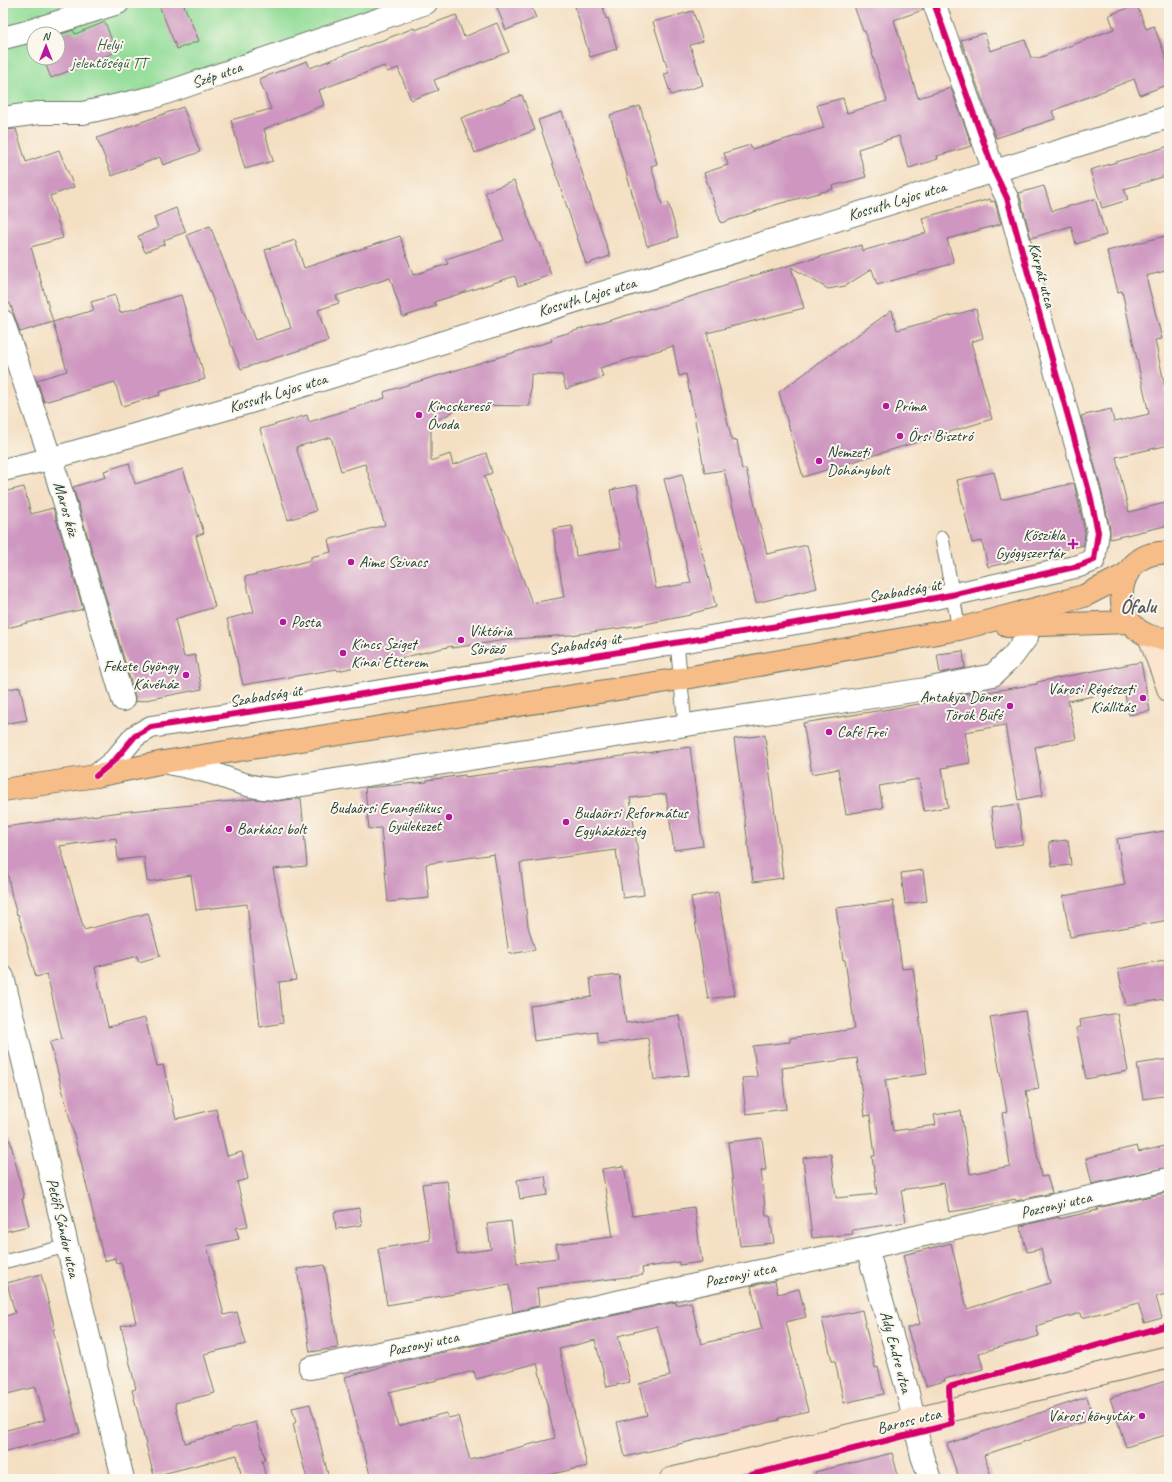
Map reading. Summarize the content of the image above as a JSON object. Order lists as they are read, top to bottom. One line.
{"streets":{"street":["Szép utca","Kossuth Lajos utca","Kárpát utca","Maros köz","Szabadság út","Pozsonyi utca","Petőfi Sándor utca","Ady Endre utca","Baross utca"]},"crossings":[["Kossuth Lajos utca","Kárpát utca"],["Kossuth Lajos utca","Maros köz"],["Kárpát utca","Szabadság út"],["Pozsonyi utca","Ady Endre utca"],["Ady Endre utca","Baross utca"]],"districts":["Ófalu"],"parks":["Helyi jelentőségű TT"],"places":{"other":["Príma","Kincskereső Óvoda","Örsi Bisztró","Nemzeti Dohánybolt","Aime Szivacs","Posta","Viktória Söröző","Kincs Sziget Kínai Étterem","Fekete Gyöngy Kávéház","Városi Régészeti Kiállítás","Antakya Döner Török Büfé","Café Frei","Budaörsi Evangélikus Gyülekezet","Budaörsi Református Egyházközség","Barkács bolt","Városi könyvtár"],"health":["Kőszikla Gyógyszertár"]},"north":"top"}
